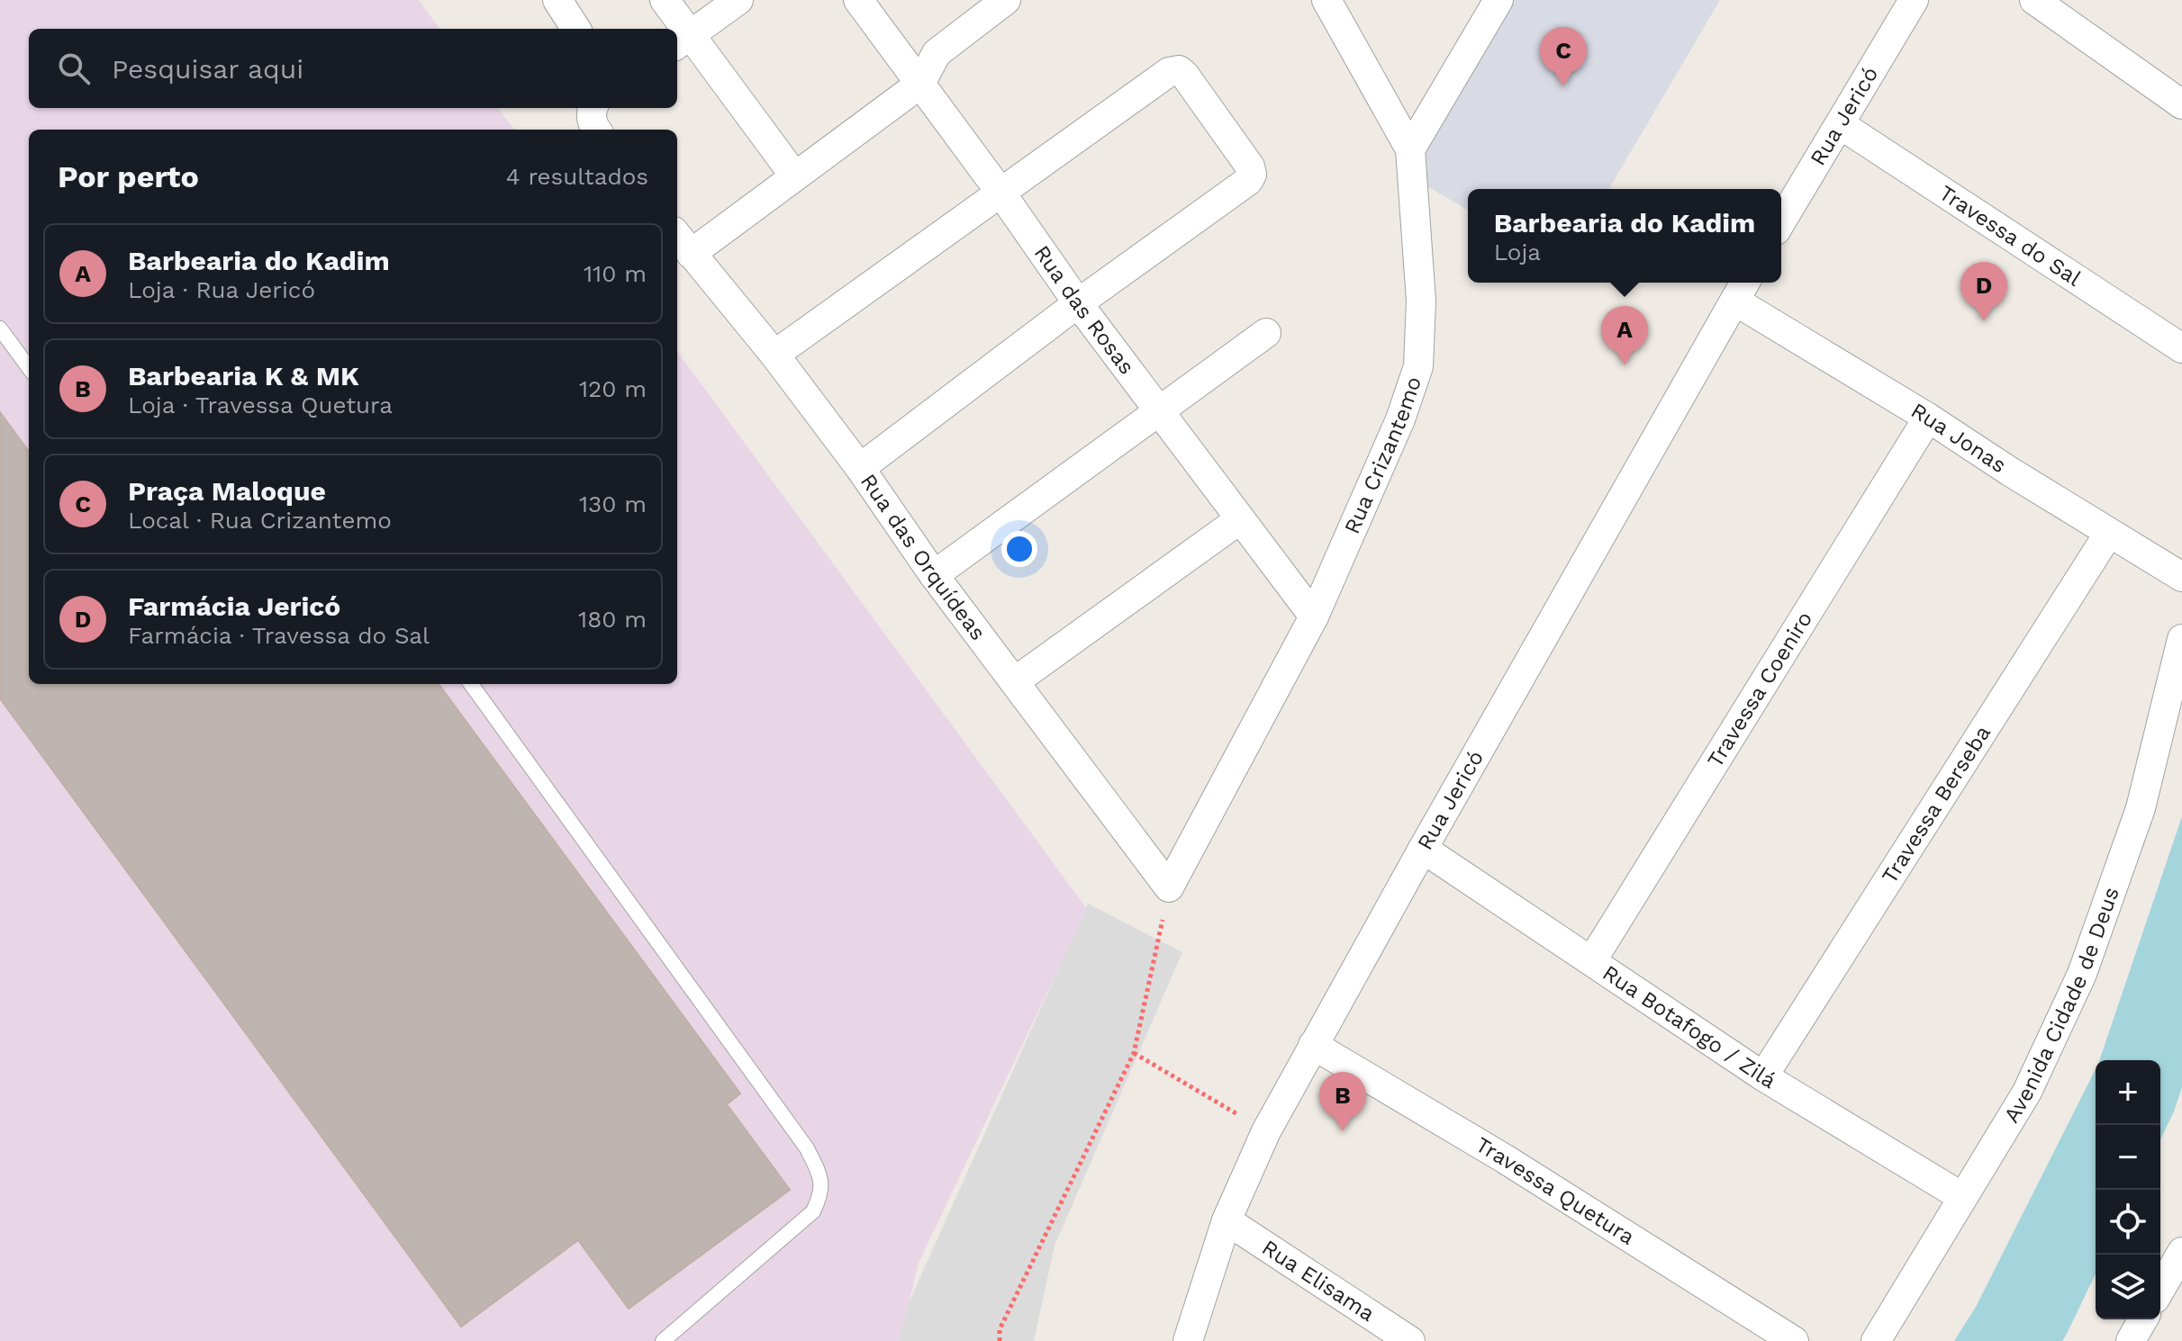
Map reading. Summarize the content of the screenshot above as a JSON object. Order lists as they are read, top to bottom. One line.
{"streets":{"street":["Rua Jericó","Travessa do Sal","Rua das Rosas","Rua Jonas","Rua Crizantemo","Rua das Orquídeas","Travessa Coeniro","Travessa Berseba","Avenida Cidade de Deus","Rua Botafogo / Zilá","Travessa Quetura","Rua Elisama"]},"crossings":[["Rua Jericó","Travessa do Sal"],["Rua Jericó","Rua Jonas"],["Rua Jericó","Rua Botafogo / Zilá"],["Rua Jericó","Travessa Quetura"],["Rua Jericó","Rua Elisama"],["Rua das Rosas","Rua Crizantemo"],["Rua Jonas","Travessa Coeniro"],["Rua Jonas","Travessa Berseba"],["Rua Crizantemo","Rua das Orquídeas"],["Travessa Coeniro","Rua Botafogo / Zilá"],["Travessa Berseba","Rua Botafogo / Zilá"],["Avenida Cidade de Deus","Rua Botafogo / Zilá"]],"page":{"pins":["C","D","A","B"],"search":"Pesquisar aqui","heading":["Por perto","4 resultados"],"popup":["Barbearia do Kadim","Loja"],"list":[{"mark":"A","name":"Barbearia do Kadim","note":"Loja · Rua Jericó","value":"110 m"},{"mark":"B","name":"Barbearia K & MK","note":"Loja · Travessa Quetura","value":"120 m"},{"mark":"C","name":"Praça Maloque","note":"Local · Rua Crizantemo","value":"130 m"},{"mark":"D","name":"Farmácia Jericó","note":"Farmácia · Travessa do Sal","value":"180 m"}],"map_buttons":["+","−"]}}
